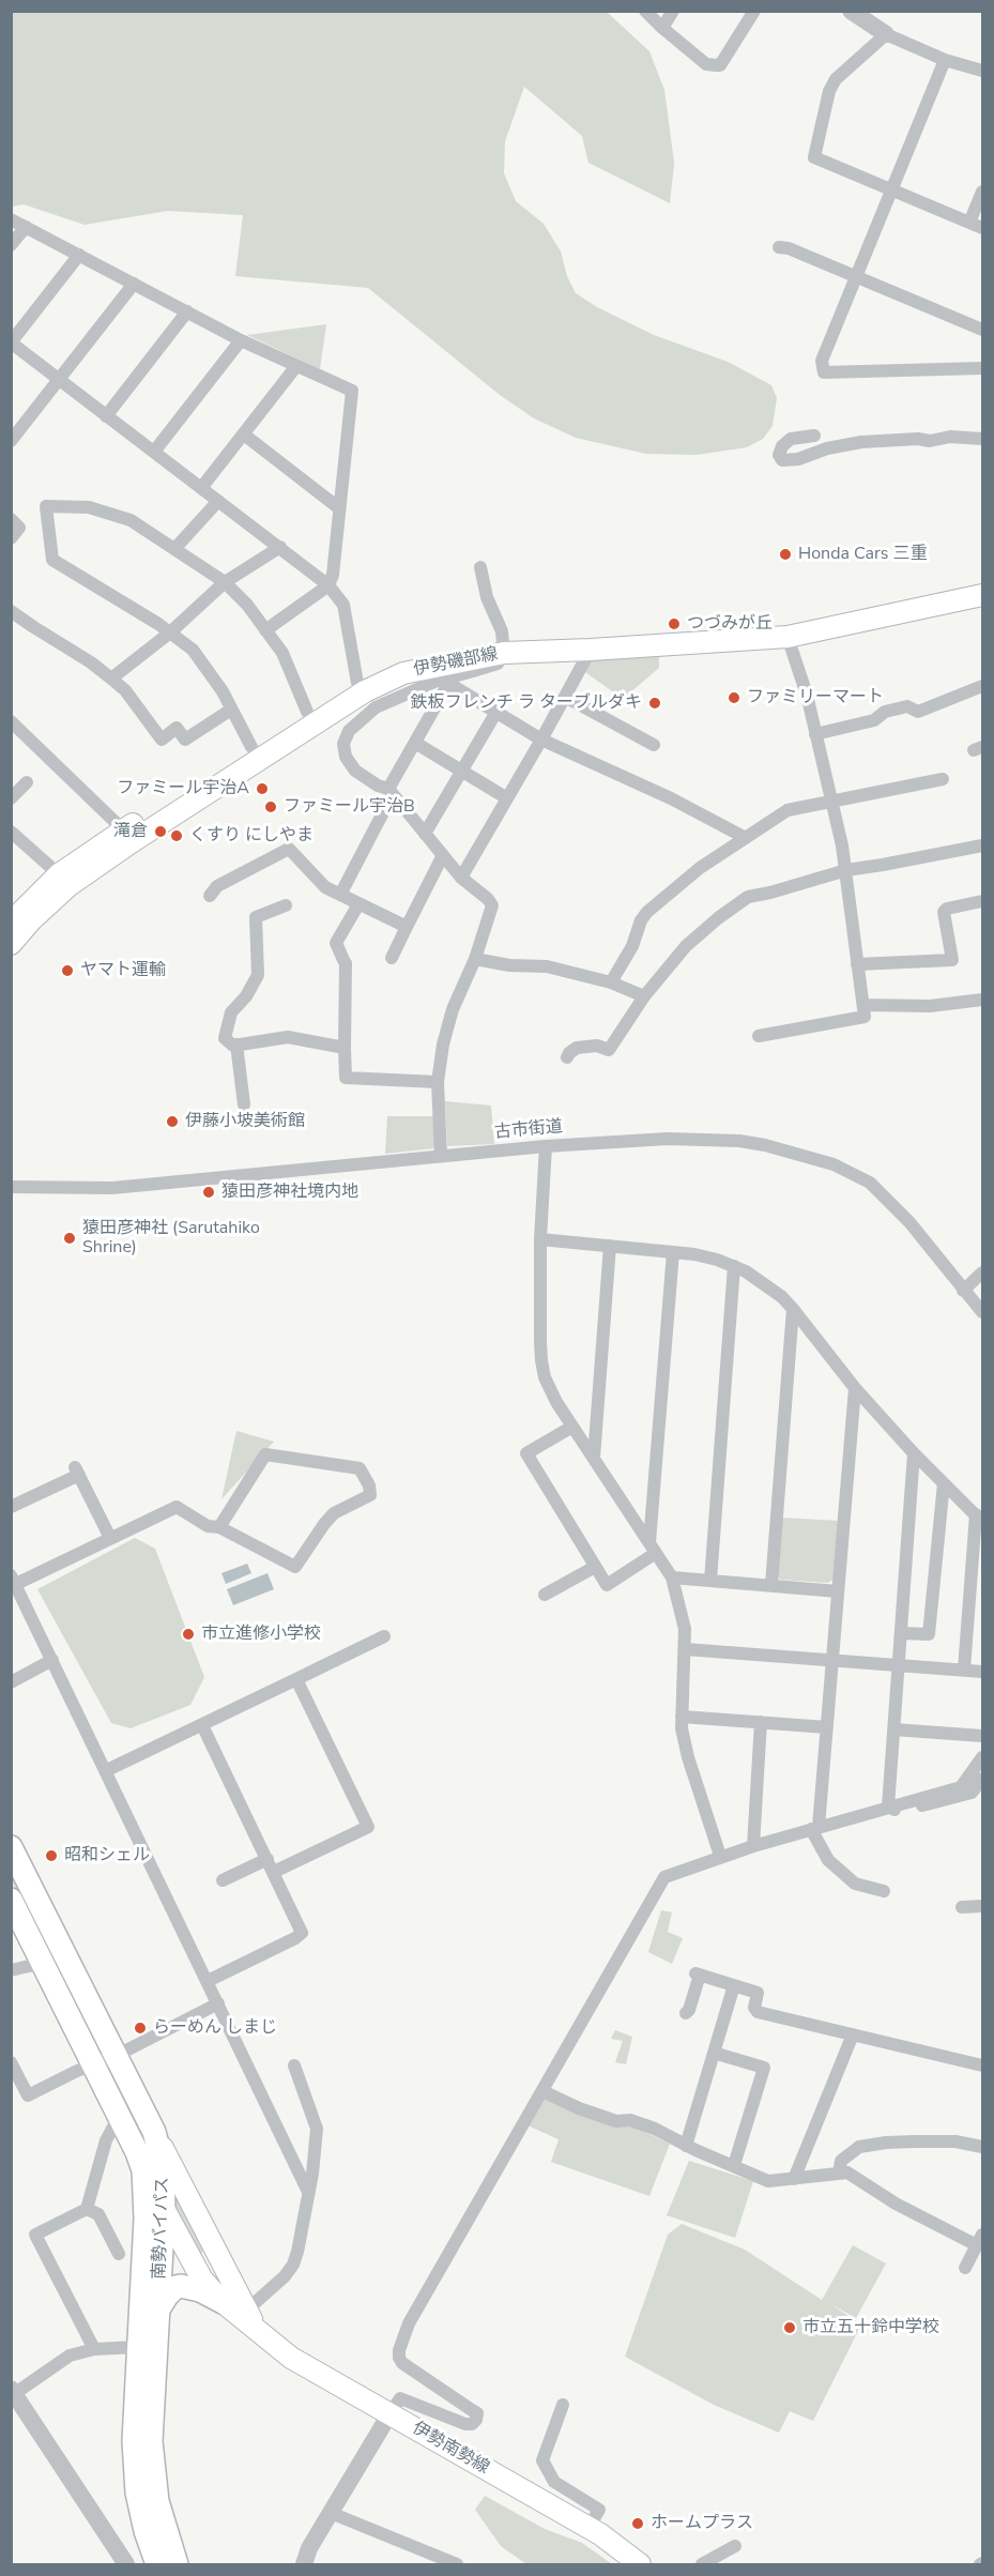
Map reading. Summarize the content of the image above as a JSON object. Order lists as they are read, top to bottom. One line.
{"streets":{"highway":["南勢バイパス"],"main road":["伊勢磯部線","伊勢南勢線"],"street":["古市街道"]},"crossings":[["南勢バイパス","伊勢南勢線"]],"places":["Honda Cars 三重","つづみが丘","ファミリーマート","鉄板フレンチ ラ ターブルダキ","ファミール宇治A","ファミール宇治B","滝倉","くすり にしやま","ヤマト運輸","伊藤小坡美術館","猿田彦神社境内地","猿田彦神社 (Sarutahiko Shrine)","市立進修小学校","昭和シェル","らーめん しまじ","市立五十鈴中学校","ホームプラス"]}
